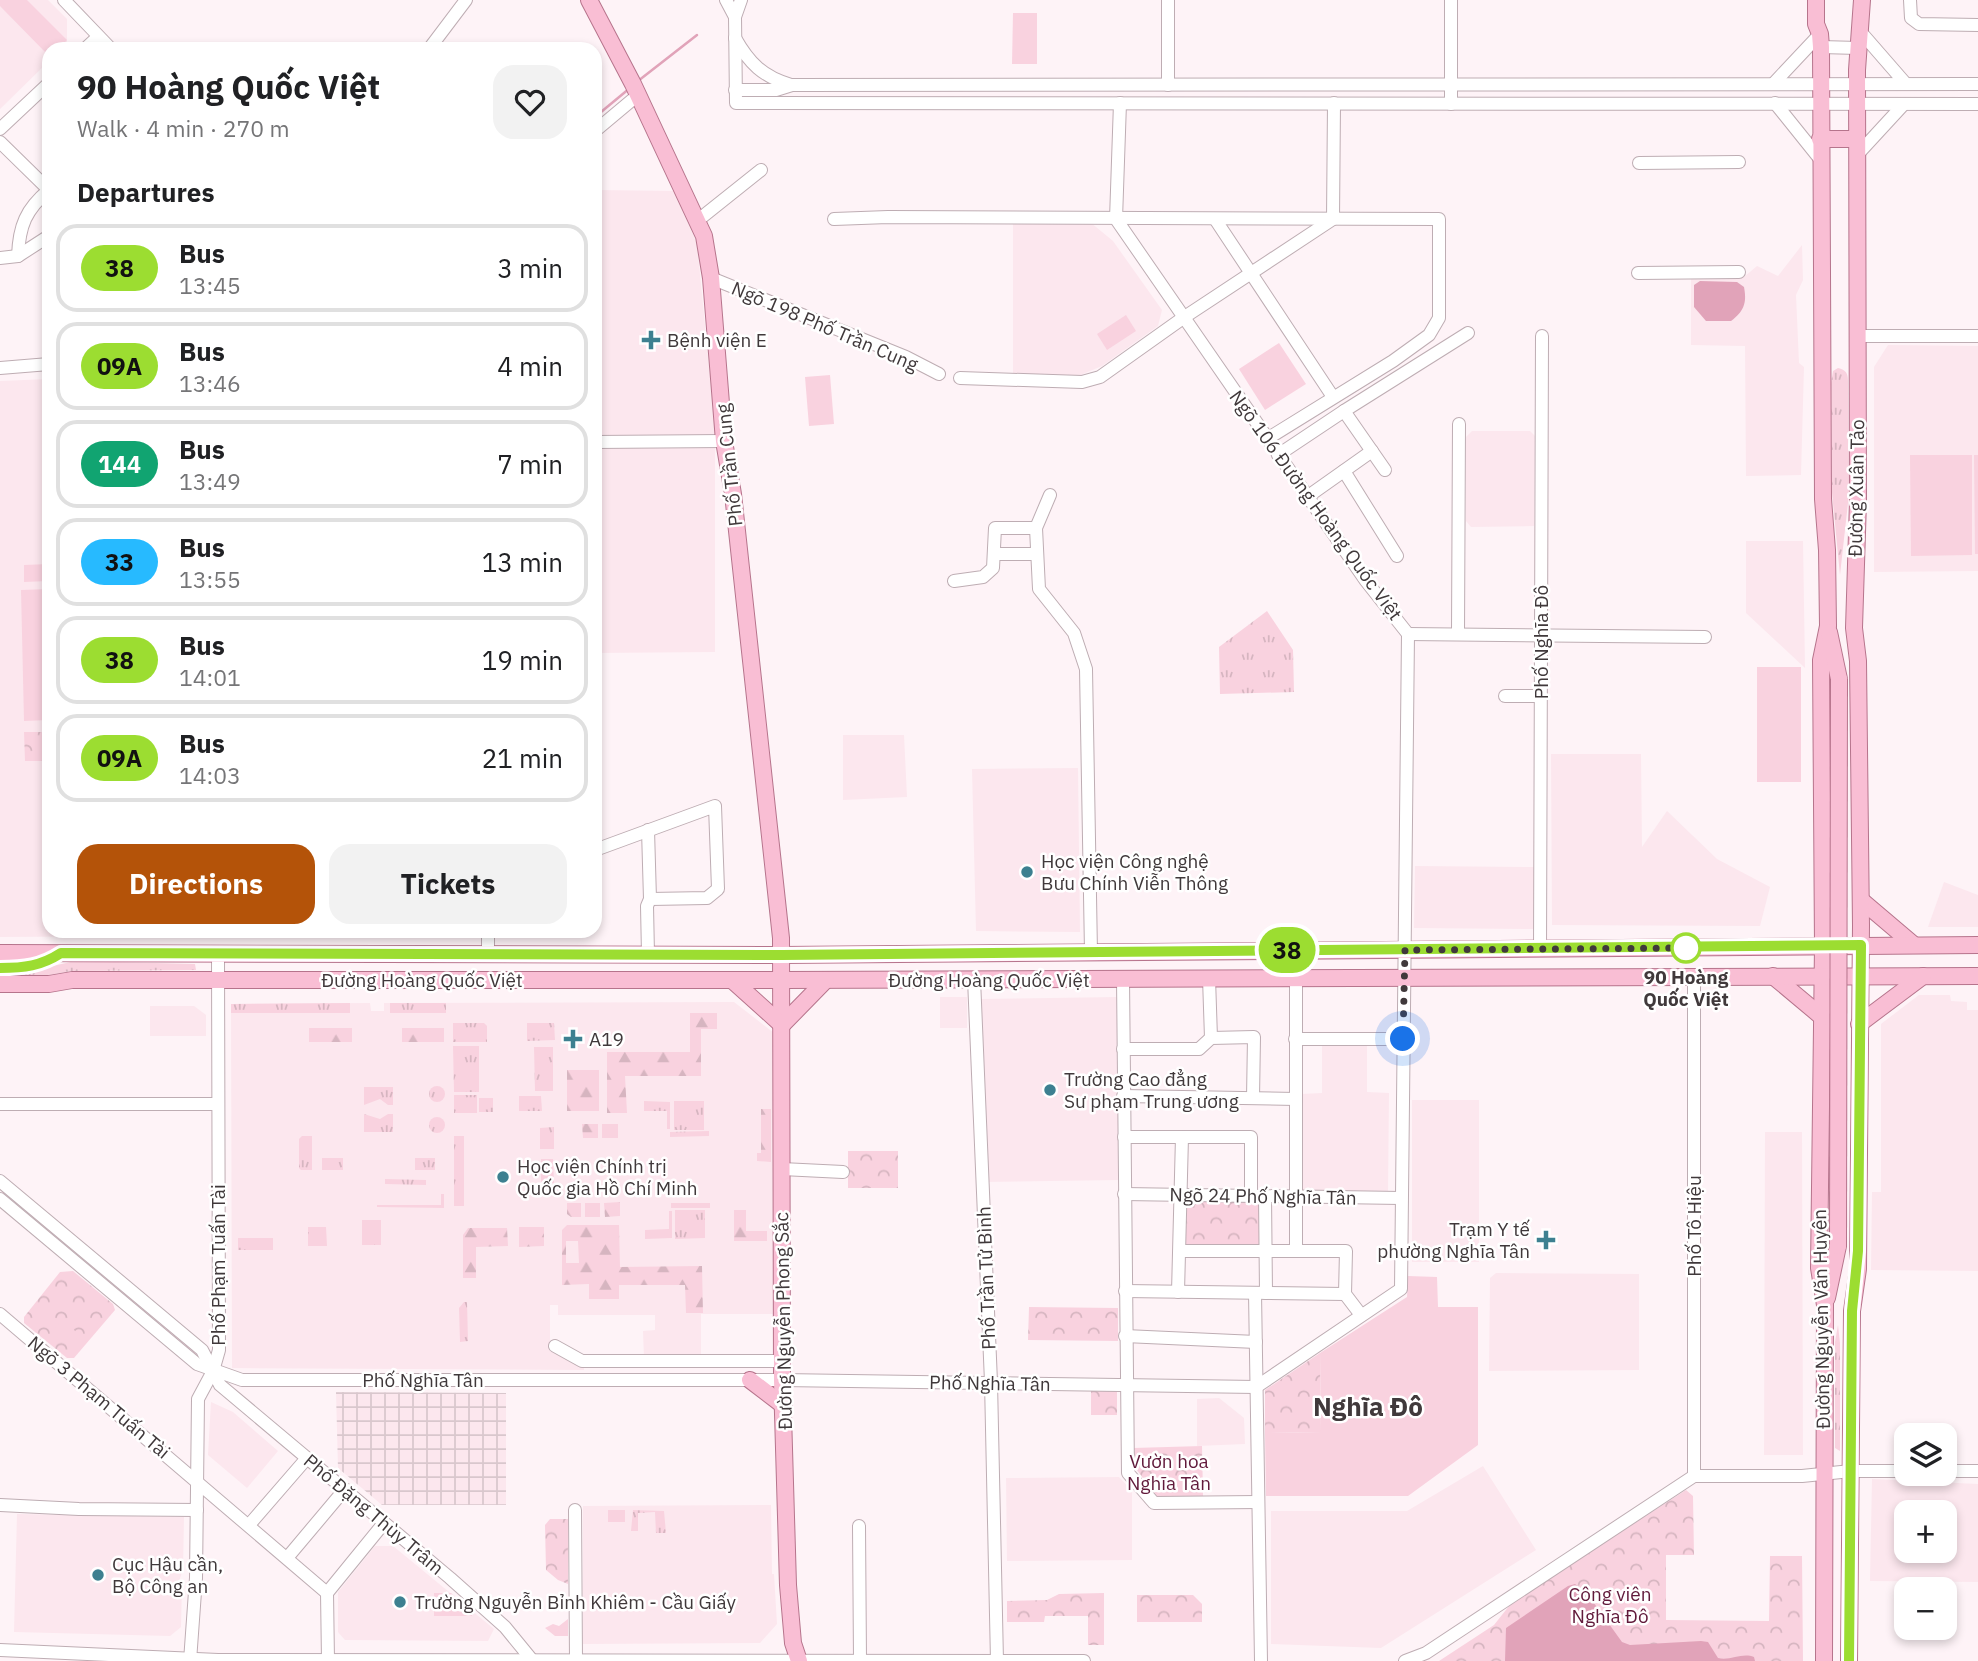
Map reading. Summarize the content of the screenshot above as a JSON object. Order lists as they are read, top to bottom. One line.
{"streets":{"main road":["Phố Trần Cung","Đường Xuân Tảo","Đường Hoàng Quốc Việt","Đường Nguyễn Văn Huyên","Đường Nguyễn Phong Sắc"],"street":["Ngõ 198 Phố Trần Cung","Ngõ 106 Đường Hoàng Quốc Việt","Phố Nghĩa Đô","Ngõ 24 Phố Nghĩa Tân","Phố Tô Hiệu","Phố Phạm Tuấn Tài","Phố Trần Tử Bình","Phố Nghĩa Tân","Ngõ 3 Phạm Tuấn Tài","Phố Đặng Thùy Trâm"]},"crossings":[["Ngõ 198 Phố Trần Cung","Phố Trần Cung"],["Phố Trần Cung","Đường Hoàng Quốc Việt"],["Phố Trần Cung","Đường Nguyễn Phong Sắc"],["Đường Xuân Tảo","Đường Hoàng Quốc Việt"],["Đường Xuân Tảo","Đường Nguyễn Văn Huyên"],["Ngõ 106 Đường Hoàng Quốc Việt","Đường Hoàng Quốc Việt"],["Phố Nghĩa Đô","Đường Hoàng Quốc Việt"],["Đường Hoàng Quốc Việt","Phố Tô Hiệu"],["Đường Hoàng Quốc Việt","Phố Phạm Tuấn Tài"],["Đường Hoàng Quốc Việt","Phố Trần Tử Bình"],["Đường Hoàng Quốc Việt","Đường Nguyễn Văn Huyên"],["Đường Hoàng Quốc Việt","Đường Nguyễn Phong Sắc"],["Phố Phạm Tuấn Tài","Phố Nghĩa Tân"],["Phố Phạm Tuấn Tài","Ngõ 3 Phạm Tuấn Tài"],["Phố Phạm Tuấn Tài","Phố Đặng Thùy Trâm"],["Phố Trần Tử Bình","Phố Nghĩa Tân"],["Đường Nguyễn Phong Sắc","Phố Nghĩa Tân"],["Phố Nghĩa Tân","Phố Đặng Thùy Trâm"]],"districts":["Nghĩa Đô"],"parks":["Vườn hoa Nghĩa Tân","Công viên Nghĩa Đô"],"places":{"health":["Bệnh viện E","A19","Trạm Y tế phường Nghĩa Tân"],"other":["Học viện Công nghệ Bưu Chính Viễn Thông","90 Hoàng Quốc Việt","Trường Cao đẳng Sư phạm Trung ương","Học viện Chính trị Quốc gia Hồ Chí Minh","Cục Hậu cần, Bộ Công an","Trường Nguyễn Bỉnh Khiêm - Cầu Giấy"]},"lines":["bus line 38"],"page":{"on_map":"38","heading":[["90 Hoàng Quốc Việt","Walk · 4 min · 270 m"],"Departures"],"list":[{"mark":"38","name":"Bus","note":"13:45","value":"3 min"},{"mark":"09A","name":"Bus","note":"13:46","value":"4 min"},{"mark":"144","name":"Bus","note":"13:49","value":"7 min"},{"mark":"33","name":"Bus","note":"13:55","value":"13 min"},{"mark":"38","name":"Bus","note":"14:01","value":"19 min"},{"mark":"09A","name":"Bus","note":"14:03","value":"21 min"}],"buttons":["Directions","Tickets"],"map_buttons":["+","−"]}}
